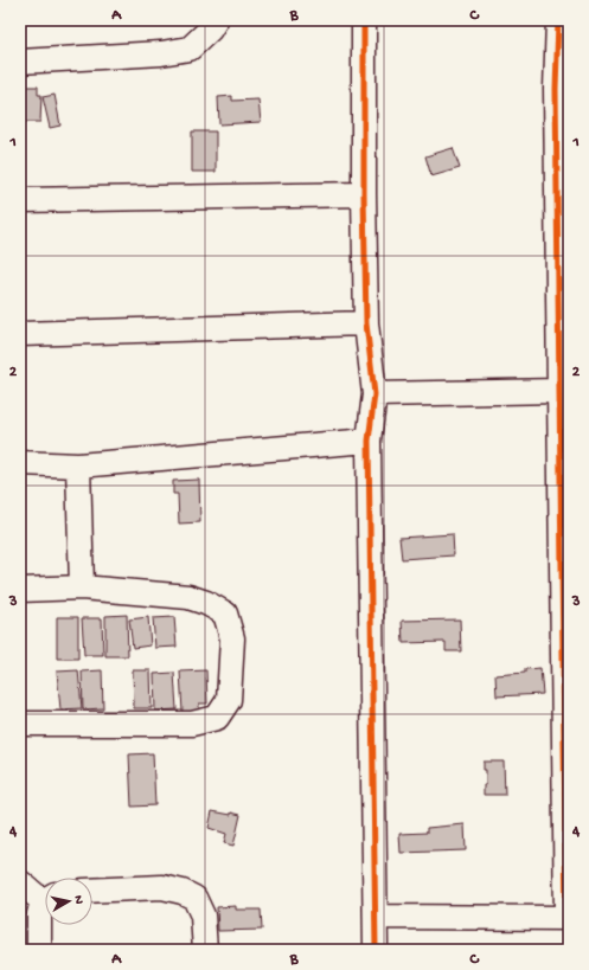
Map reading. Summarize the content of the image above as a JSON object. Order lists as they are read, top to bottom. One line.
{"north":"right","grid":{"columns":["A","B","C"],"rows":["1","2","3","4"]}}
